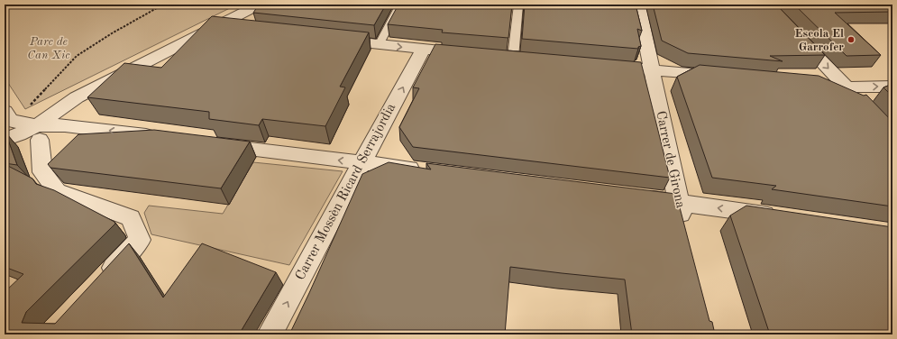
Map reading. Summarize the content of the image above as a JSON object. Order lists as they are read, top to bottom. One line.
{"streets":{"street":["Carrer de Girona","Carrer Mossèn Ricard Serrajordia"]},"one_way":["Carrer Mossèn Ricard Serrajordia"],"parks":["Parc de Can Xic"],"places":["Escola El Garrofer"]}
